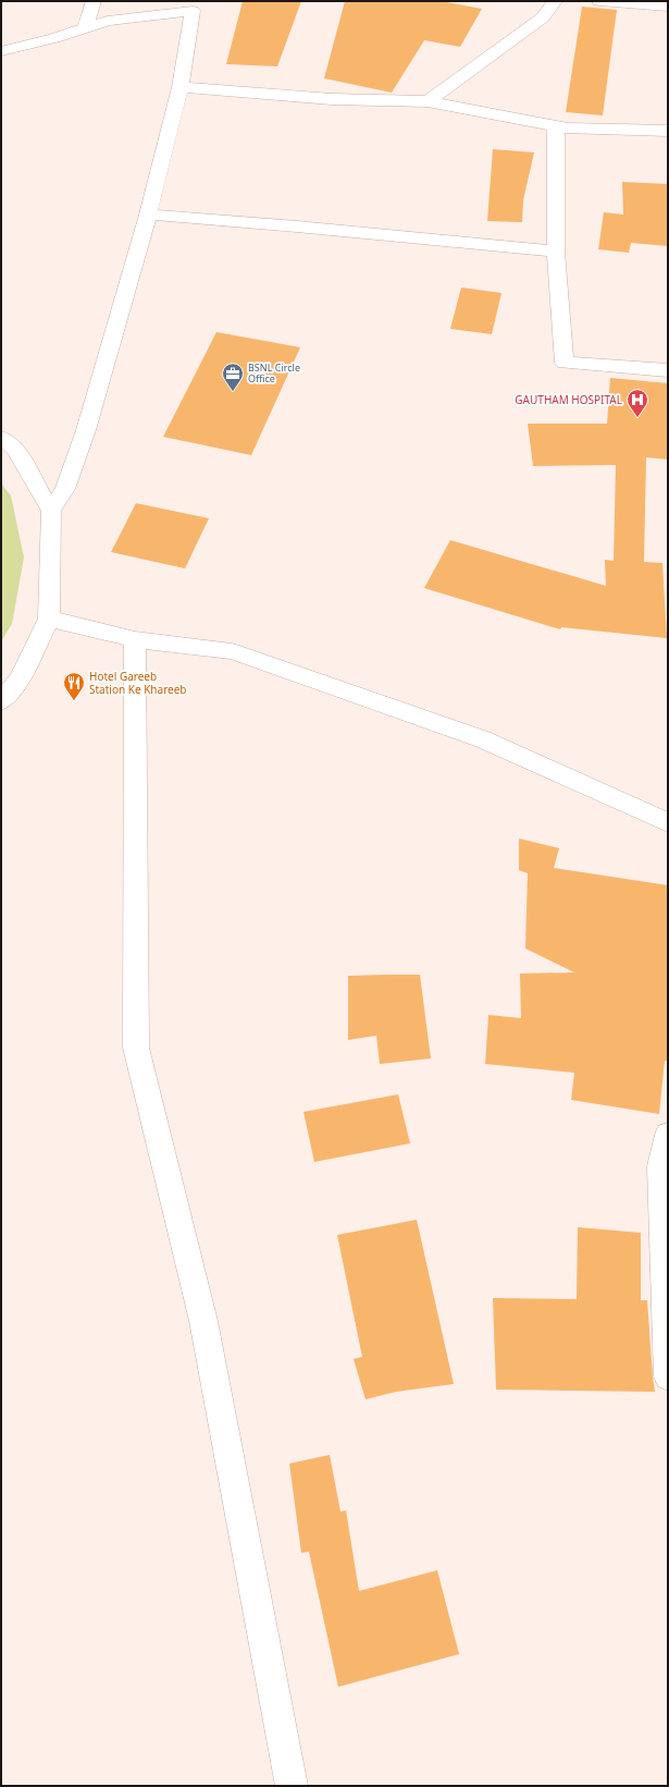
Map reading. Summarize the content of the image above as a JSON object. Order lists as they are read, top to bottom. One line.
{"places":{"office":["BSNL Circle Office"],"hospital":["GAUTHAM HOSPITAL"],"restaurant":["Hotel Gareeb Station Ke Khareeb"]}}
